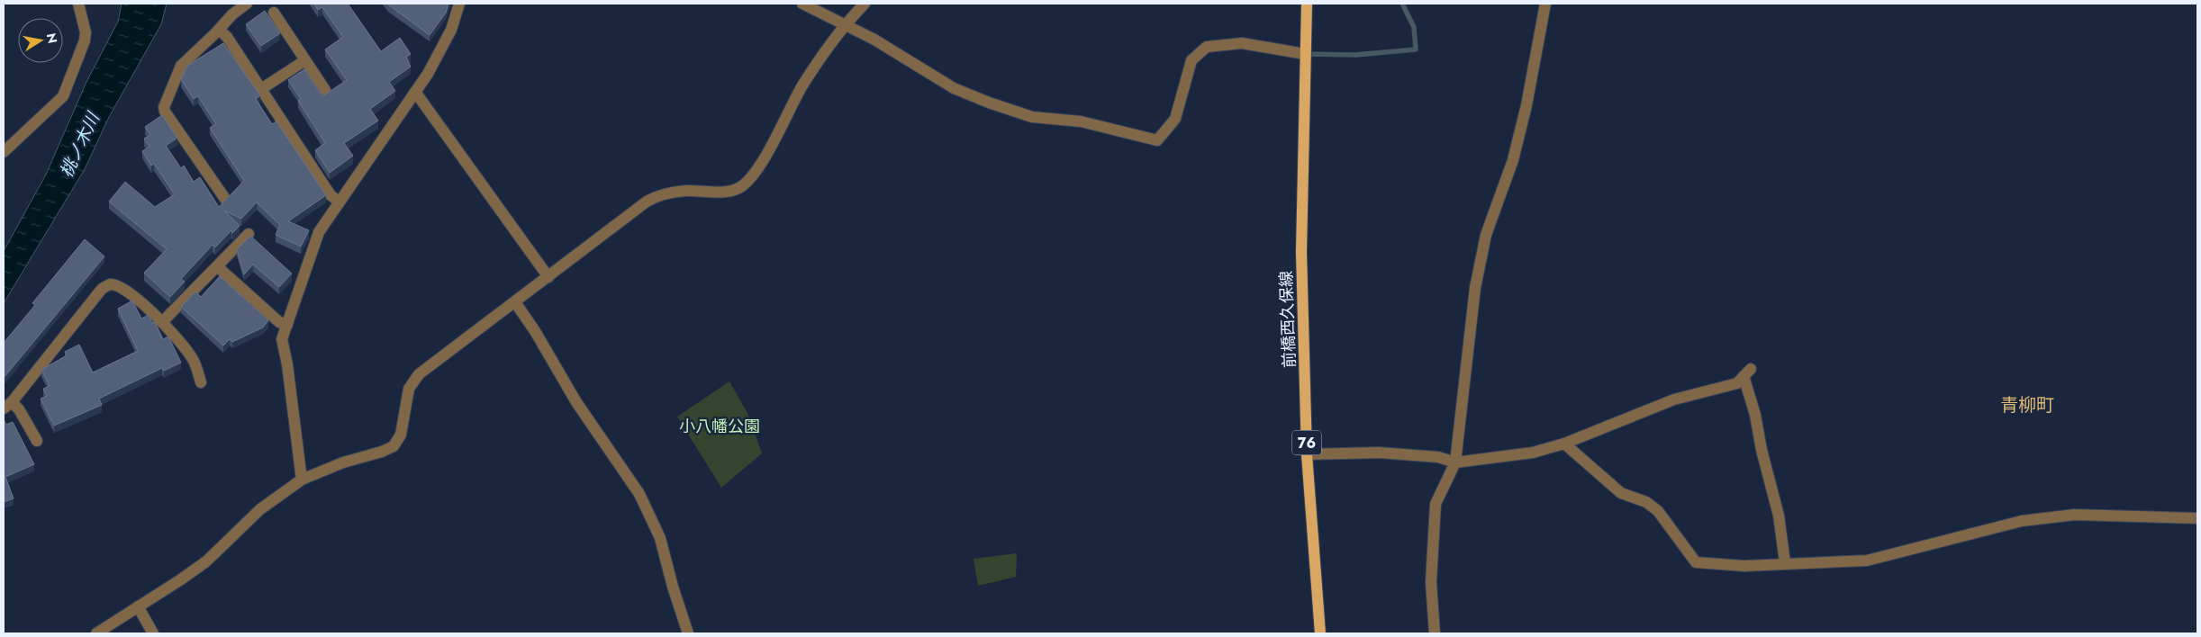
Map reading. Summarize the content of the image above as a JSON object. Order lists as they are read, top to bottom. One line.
{"streets":{"main road":["前橋西久保線","76"]},"districts":["青柳町"],"water":["桃ノ木川"],"parks":["小八幡公園"],"north":"right"}
